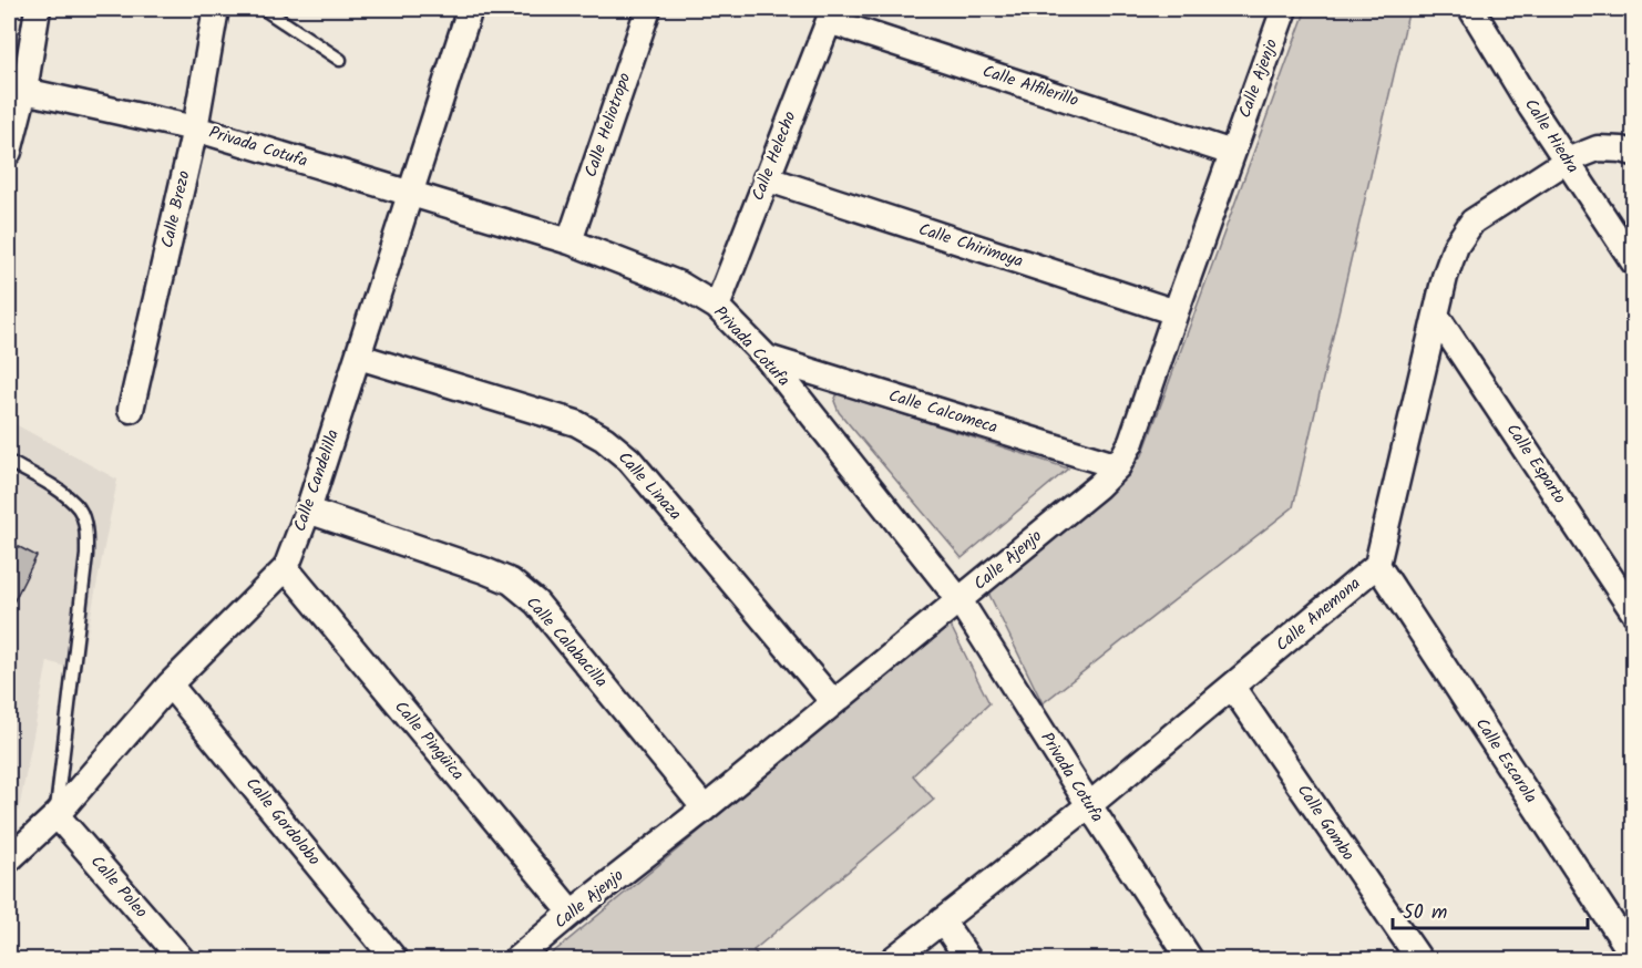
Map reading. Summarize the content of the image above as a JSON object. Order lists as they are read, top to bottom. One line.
{"streets":{"street":["Calle Ajenjo","Calle Alfilerillo","Calle Heliotropo","Calle Hiedra","Privada Cotufa","Calle Helecho","Calle Brezo","Calle Chirimoya","Calle Calcomeca","Calle Esparto","Calle Candelilla","Calle Linaza","Calle Anemona","Calle Calabacilla","Calle Pingüica","Calle Escarola","Calle Gordolobo","Calle Gombo","Calle Poleo"]},"crossings":[["Calle Ajenjo","Calle Alfilerillo"],["Calle Ajenjo","Privada Cotufa"],["Calle Ajenjo","Calle Chirimoya"],["Calle Ajenjo","Calle Calcomeca"],["Calle Ajenjo","Calle Linaza"],["Calle Ajenjo","Calle Calabacilla"],["Calle Ajenjo","Calle Pingüica"],["Calle Alfilerillo","Calle Helecho"],["Calle Heliotropo","Privada Cotufa"],["Privada Cotufa","Calle Helecho"],["Privada Cotufa","Calle Brezo"],["Privada Cotufa","Calle Calcomeca"],["Privada Cotufa","Calle Candelilla"],["Privada Cotufa","Calle Anemona"],["Calle Helecho","Calle Chirimoya"],["Calle Candelilla","Calle Linaza"],["Calle Candelilla","Calle Calabacilla"],["Calle Candelilla","Calle Pingüica"],["Calle Candelilla","Calle Gordolobo"],["Calle Candelilla","Calle Poleo"],["Calle Anemona","Calle Escarola"],["Calle Anemona","Calle Gombo"]],"scale_bar":"50 m"}
